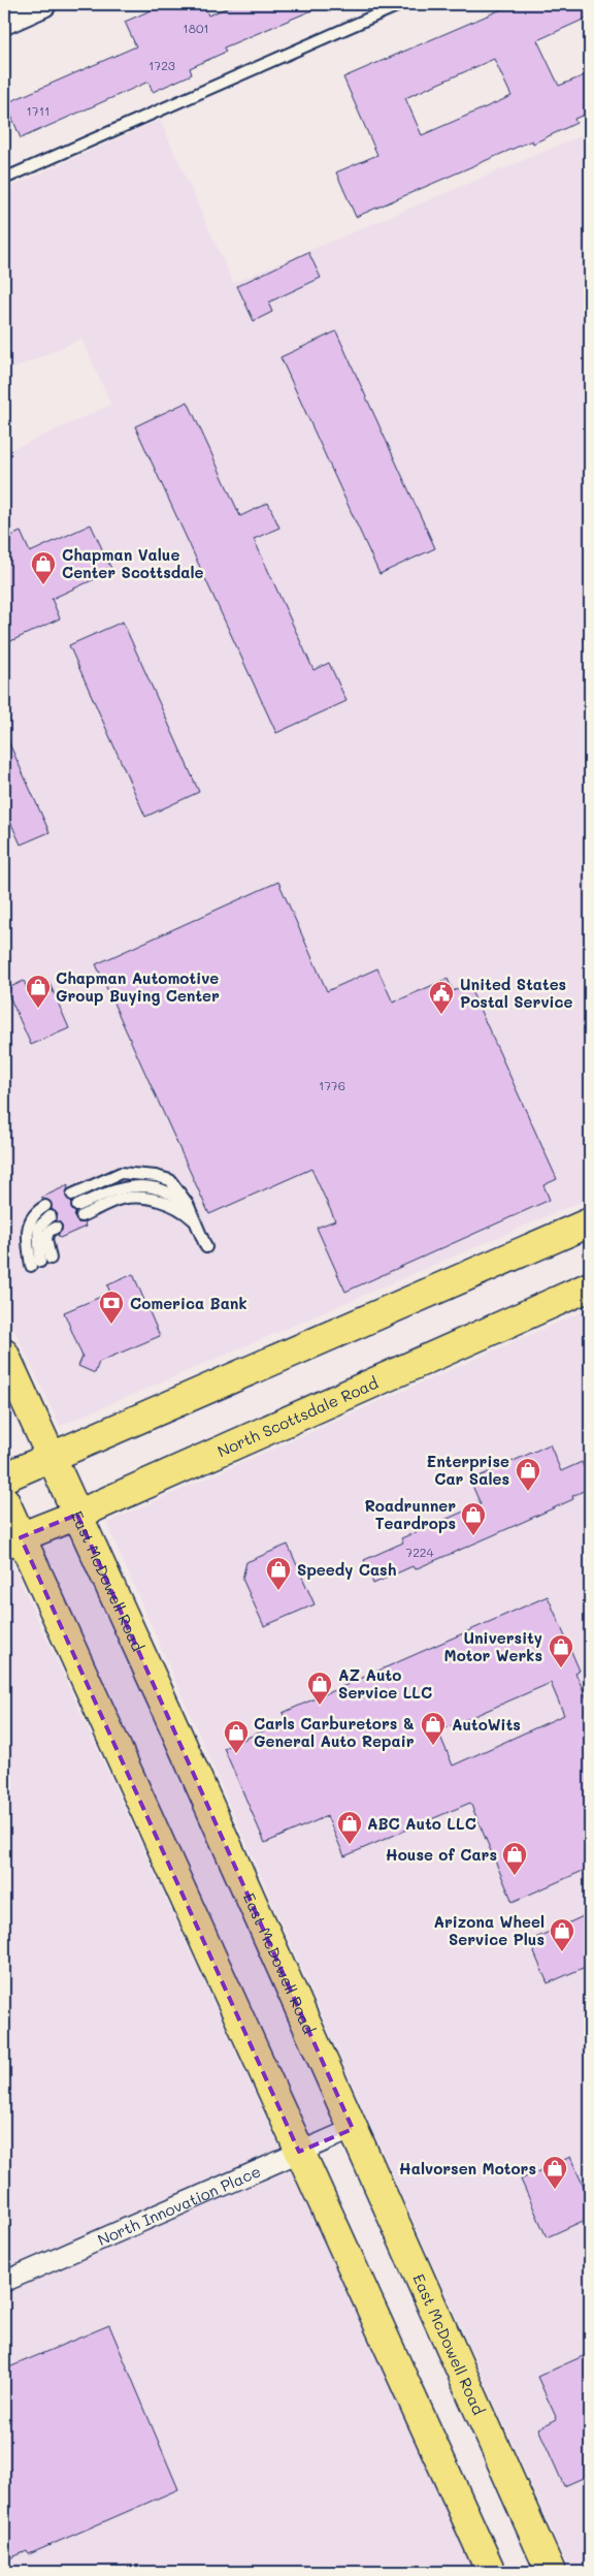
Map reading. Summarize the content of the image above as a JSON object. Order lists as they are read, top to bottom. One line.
{"streets":{"main road":["North Scottsdale Road","East McDowell Road"],"street":["North Innovation Place"]},"crossings":[["North Scottsdale Road","East McDowell Road"],["East McDowell Road","North Innovation Place"]],"places":{"shop":["Chapman Value Center Scottsdale","Chapman Automotive Group Buying Center","Enterprise Car Sales","Roadrunner Teardrops","Speedy Cash","University Motor Werks","AZ Auto Service LLC","AutoWits","Carls Carburetors & General Auto Repair","ABC Auto LLC","House of Cars","Arizona Wheel Service Plus","Halvorsen Motors"],"public building":["United States Postal Service"],"bank":["Comerica Bank"]},"house_numbers":["1801","1723","1711","1776","7224"]}
